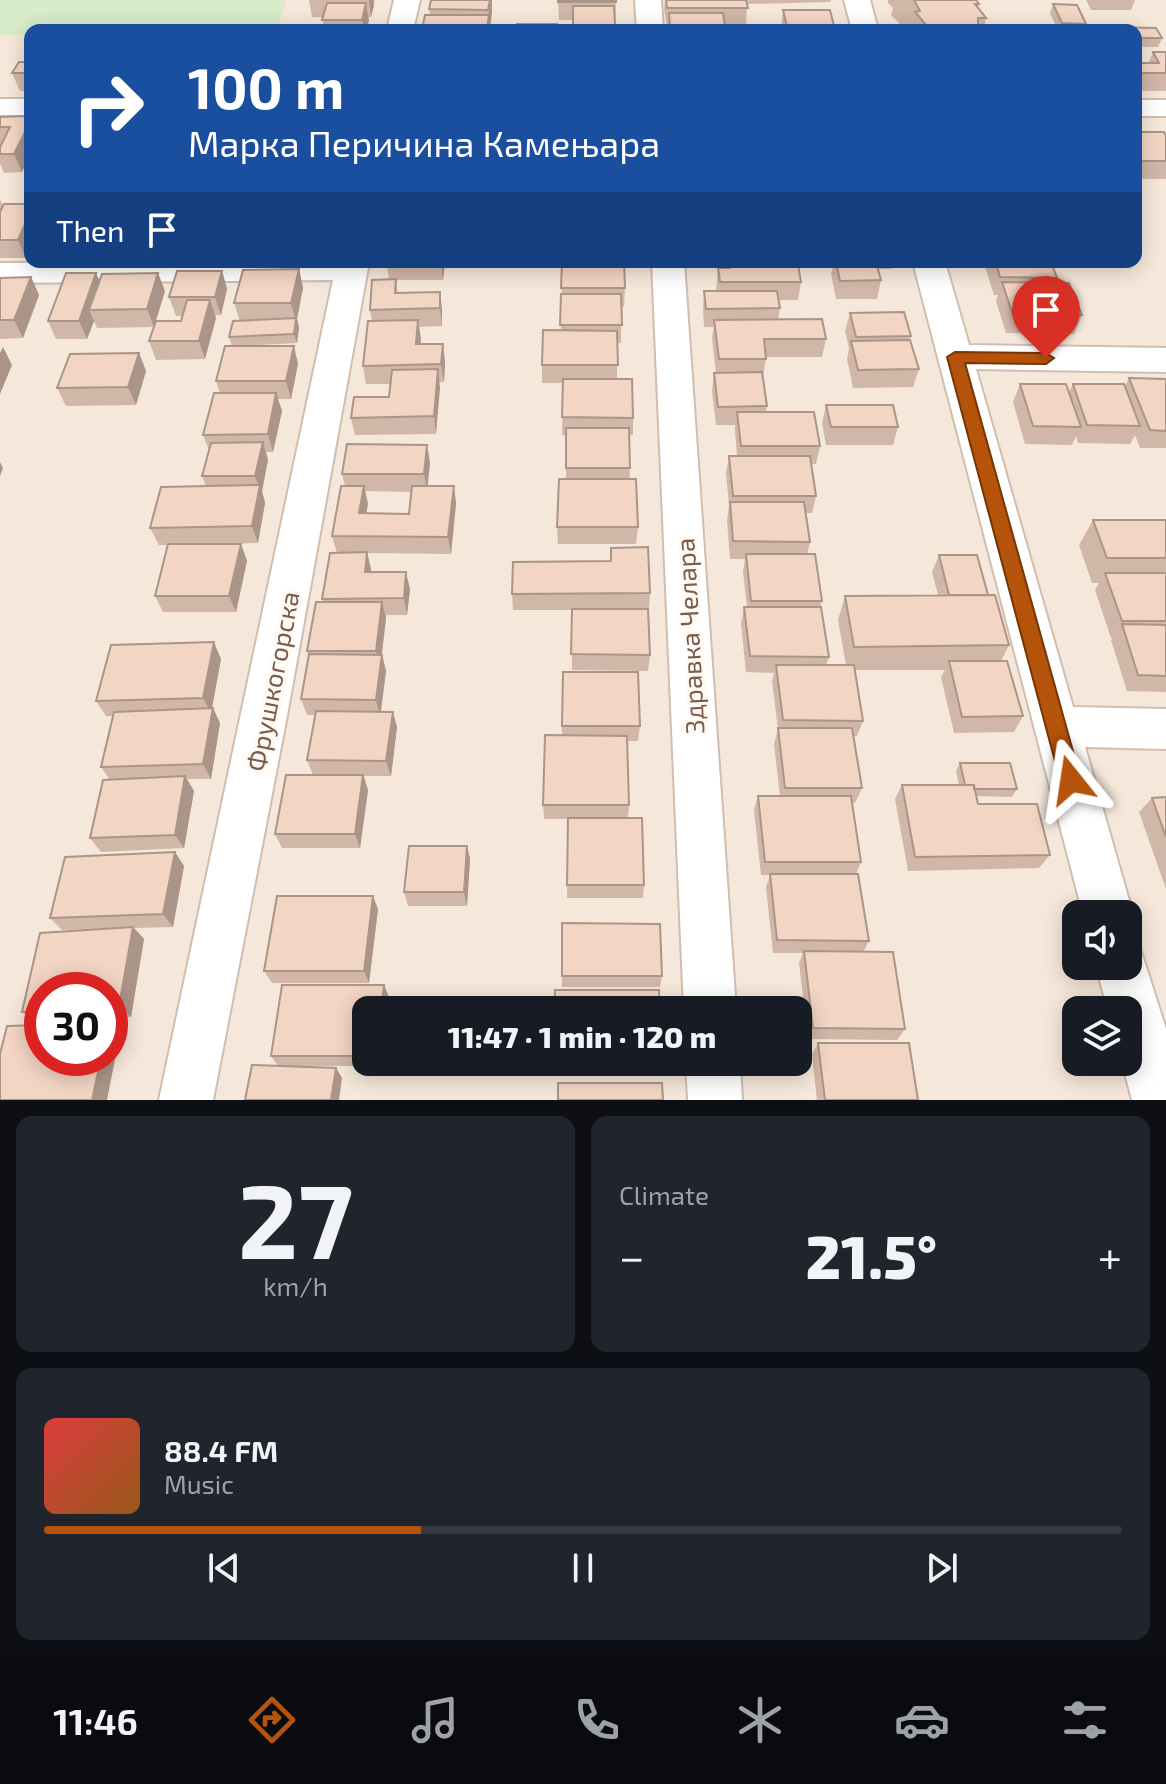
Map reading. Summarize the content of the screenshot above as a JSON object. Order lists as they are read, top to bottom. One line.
{"streets":{"street":["Здравка Челара","Фрушкогорска"]},"page":{"turn":["100 m","Марка Перичина Камењара"],"then":"Then","limit":"30","trip":"11:47 · 1 min · 120 m","tile":[["27","km/h"],"Climate"],"heat":["−","21.5°","+"],"song":["88.4 FM","Music"],"tabs":"11:46"}}
